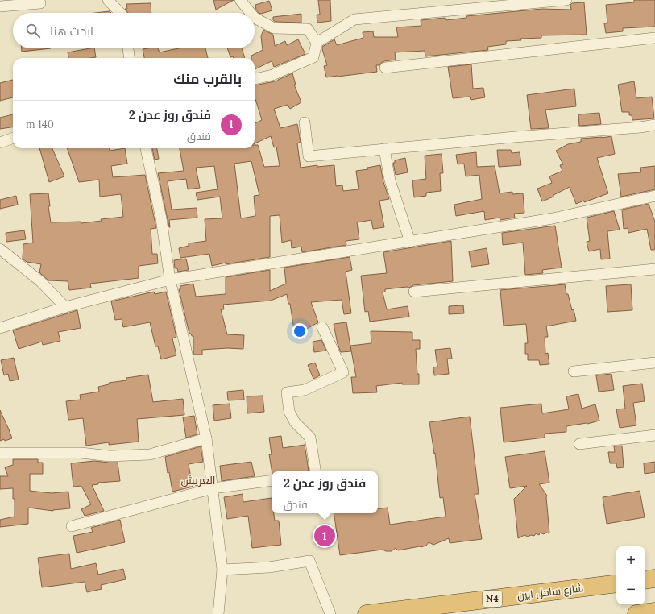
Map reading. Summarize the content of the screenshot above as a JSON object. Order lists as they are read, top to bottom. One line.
{"streets":{"highway":["شارع ساحل ابين","N4"]},"districts":["العريش"],"page":{"search":"ابحث هنا","heading":"بالقرب منك","list":[{"mark":"1","name":"فندق روز عدن 2","note":"فندق","value":"140 m"}],"popup":["فندق روز عدن 2","فندق"],"pins":"1","map_buttons":["+","−"]}}
